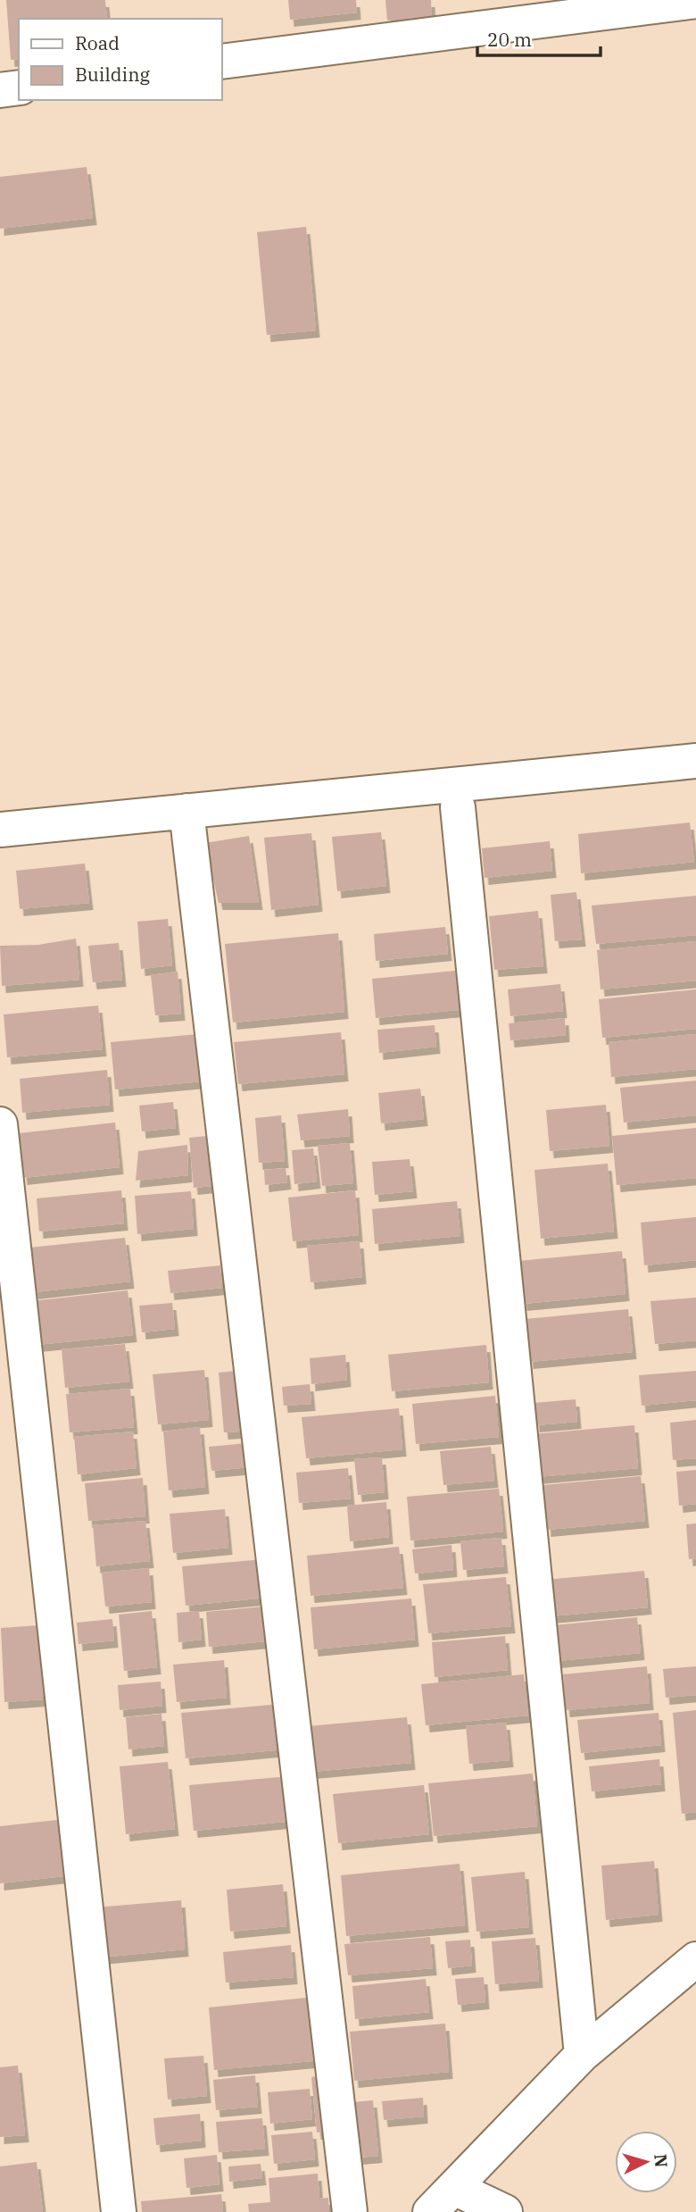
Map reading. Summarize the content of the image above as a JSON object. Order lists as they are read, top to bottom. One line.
{"legend":["Road","Building"],"scale_bar":"20 m","north":"right"}
